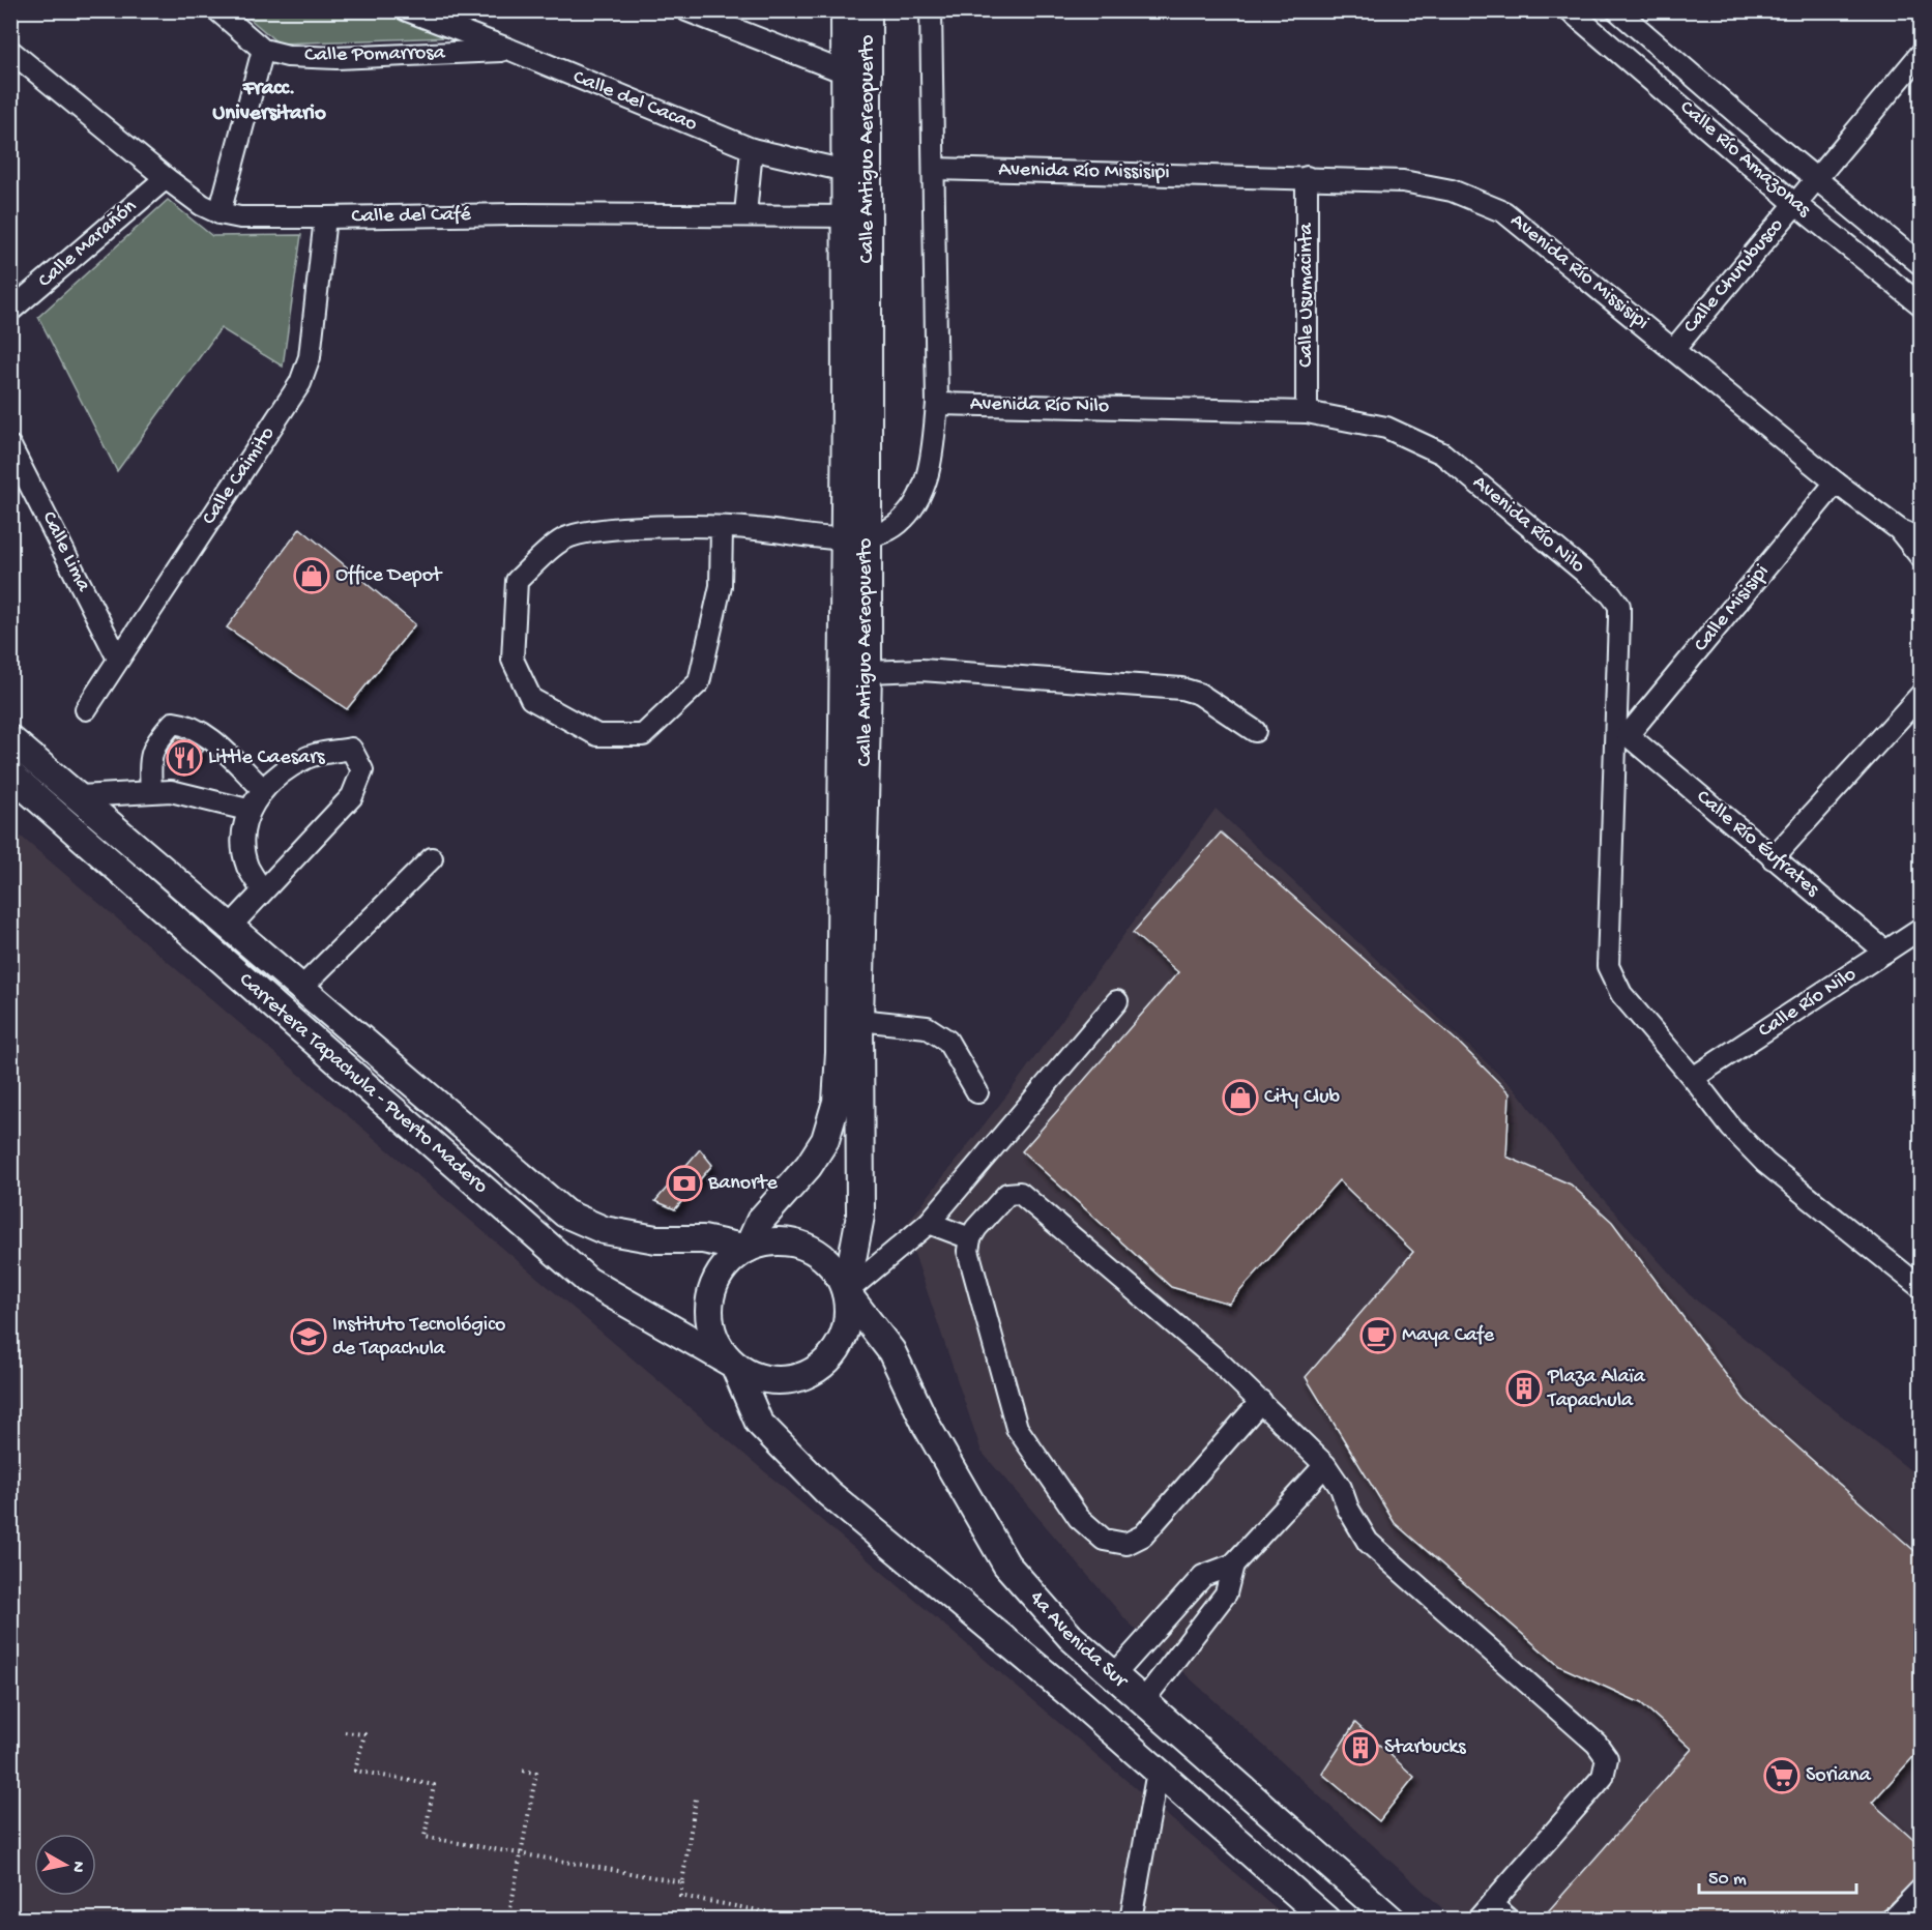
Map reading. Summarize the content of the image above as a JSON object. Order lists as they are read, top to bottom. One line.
{"streets":{"main road":["Calle Antiguo Aereopuerto","Carretera Tapachula - Puerto Madero","4a Avenida Sur"],"street":["Calle Pomarrosa","Calle del Cacao","Calle Río Amazonas","Avenida Río Missisipi","Calle del Café","Calle Marañón","Calle Churubusco","Calle Usumacinta","Avenida Río Nilo","Calle Caimito","Calle Lima","Calle Misisipi","Calle Río Éufrates","Calle Río Nilo"]},"crossings":[["Calle Pomarrosa","Calle del Cacao"],["Calle del Cacao","Calle Antiguo Aereopuerto"],["Calle Antiguo Aereopuerto","Calle del Café"],["Calle Antiguo Aereopuerto","Carretera Tapachula - Puerto Madero"],["Calle Antiguo Aereopuerto","4a Avenida Sur"],["Calle Río Amazonas","Calle Churubusco"],["Avenida Río Missisipi","Calle Churubusco"],["Avenida Río Missisipi","Calle Usumacinta"],["Avenida Río Missisipi","Calle Misisipi"],["Calle del Café","Calle Marañón"],["Calle del Café","Calle Caimito"],["Calle Usumacinta","Avenida Río Nilo"],["Avenida Río Nilo","Calle Misisipi"],["Avenida Río Nilo","Calle Río Éufrates"],["Avenida Río Nilo","Calle Río Nilo"],["Calle Caimito","Calle Lima"],["Calle Misisipi","Calle Río Éufrates"],["Calle Río Éufrates","Calle Río Nilo"],["Carretera Tapachula - Puerto Madero","4a Avenida Sur"]],"districts":["Fracc. Universitario"],"places":{"shop":["Office Depot","City Club"],"restaurant":["Little Caesars"],"bank":["Banorte"],"cafe":["Maya Cafe"],"school or university":["Instituto Tecnológico de Tapachula"],"building":["Plaza Alaïa Tapachula","Starbucks"],"supermarket":["Soriana"]},"scale_bar":"50 m","north":"right"}
